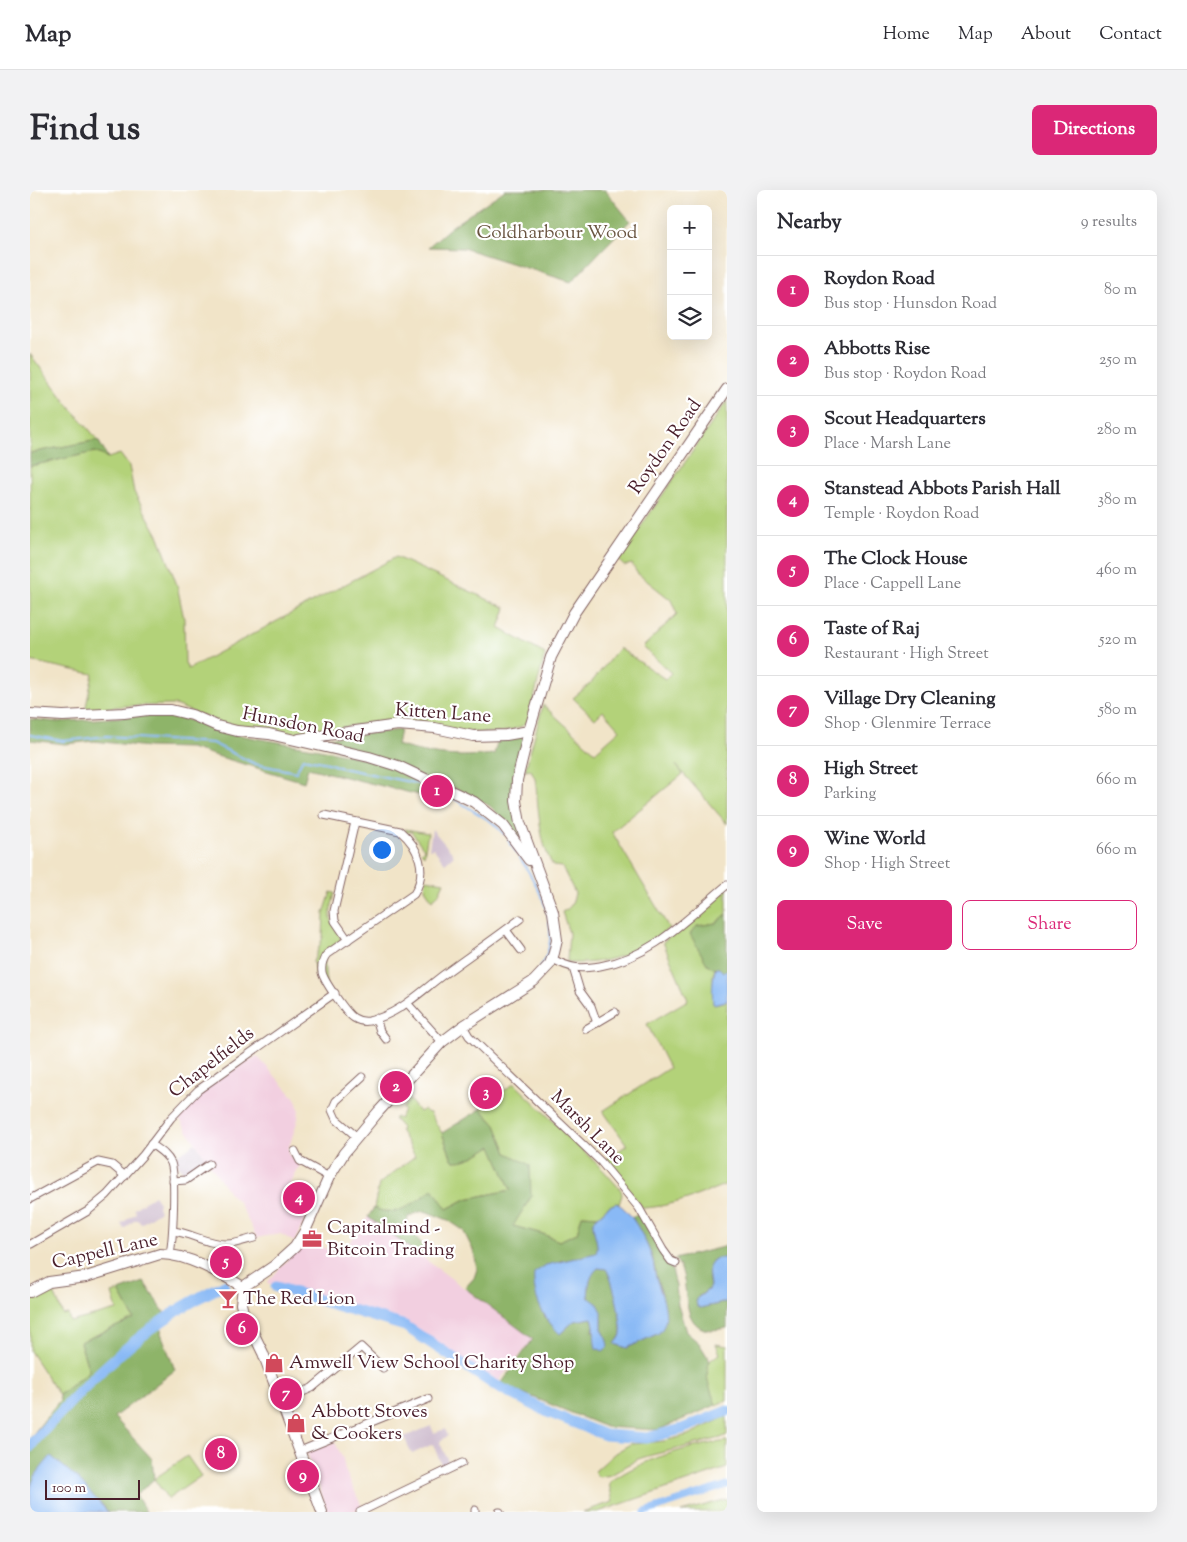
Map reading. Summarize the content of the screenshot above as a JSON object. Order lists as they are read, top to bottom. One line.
{"streets":{"main road":["Roydon Road","Kitten Lane","Hunsdon Road","Cappell Lane"],"street":["Chapelfields","Marsh Lane"]},"crossings":[["Roydon Road","Kitten Lane"],["Roydon Road","Hunsdon Road"],["Kitten Lane","Hunsdon Road"]],"parks":["Coldharbour Wood"],"places":{"office":["Capitalmind - Bitcoin Trading"],"bar":["The Red Lion"],"shop":["Amwell View School Charity Shop","Abbott Stoves & Cookers"]},"scale_bar":"100 m","page":{"header":"Map","nav":["Home","Map","About","Contact"],"title":"Find us","buttons":["Directions",["Save","Share"]],"heading":["Nearby","9 results"],"map_buttons":["+","−"],"list":[{"mark":"1","name":"Roydon Road","note":"Bus stop · Hunsdon Road","value":"80 m"},{"mark":"2","name":"Abbotts Rise","note":"Bus stop · Roydon Road","value":"250 m"},{"mark":"3","name":"Scout Headquarters","note":"Place · Marsh Lane","value":"280 m"},{"mark":"4","name":"Stanstead Abbots Parish Hall","note":"Temple · Roydon Road","value":"380 m"},{"mark":"5","name":"The Clock House","note":"Place · Cappell Lane","value":"460 m"},{"mark":"6","name":"Taste of Raj","note":"Restaurant · High Street","value":"520 m"},{"mark":"7","name":"Village Dry Cleaning","note":"Shop · Glenmire Terrace","value":"580 m"},{"mark":"8","name":"High Street","note":"Parking","value":"660 m"},{"mark":"9","name":"Wine World","note":"Shop · High Street","value":"660 m"}],"pins":["1","2","3","4","5","6","7","8","9"],"scale":"100 m"}}
